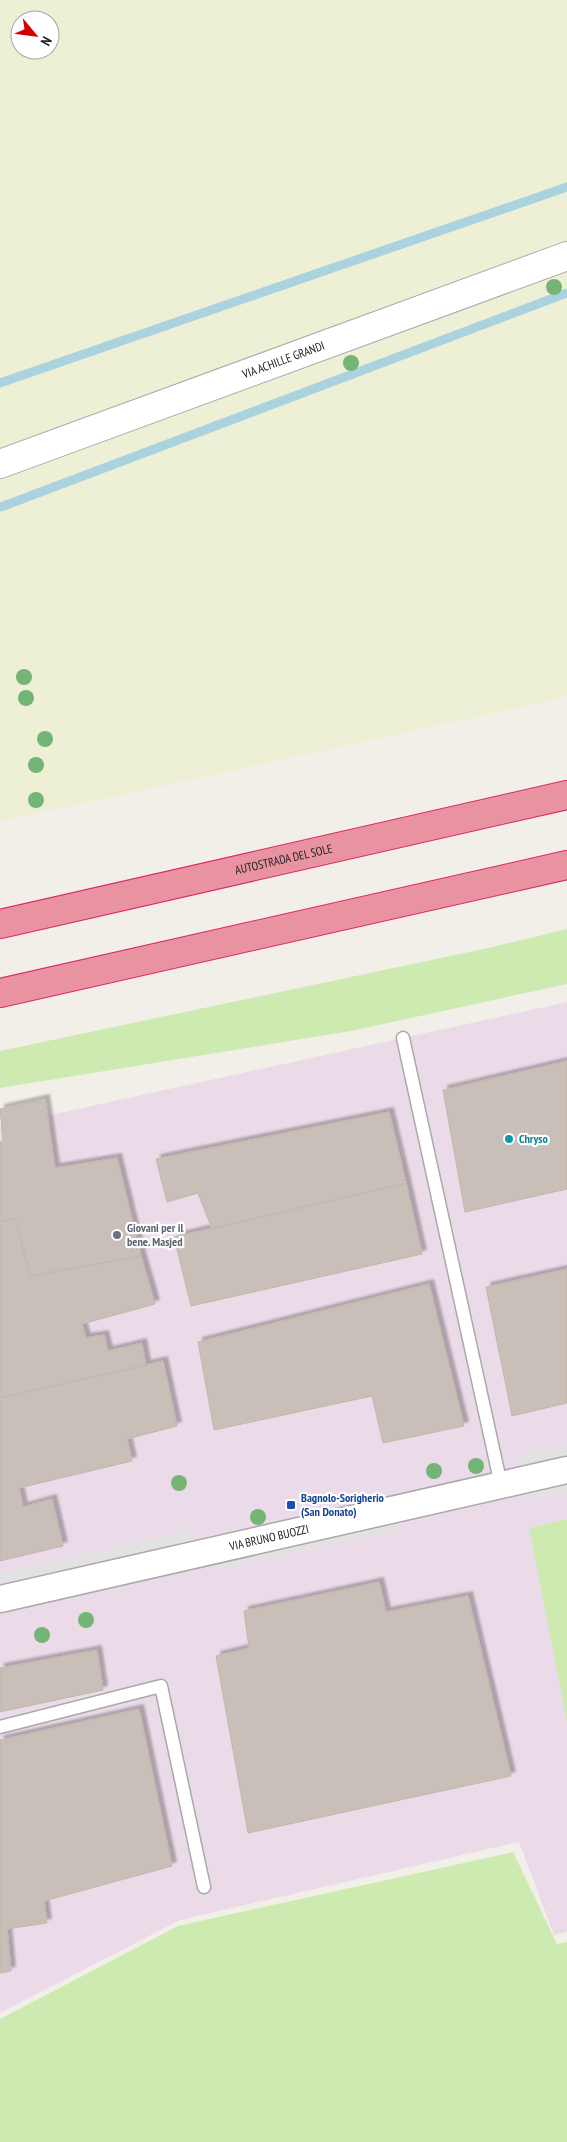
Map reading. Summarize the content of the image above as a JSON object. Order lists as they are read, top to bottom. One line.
{"streets":{"highway":["AUTOSTRADA DEL SOLE"],"street":["VIA ACHILLE GRANDI","VIA BRUNO BUOZZI"]},"places":{"other":["Chryso","Giovani per il bene. Masjed"],"transit":["Bagnolo-Sorigherio (San Donato)"]},"north":"bottom right"}
